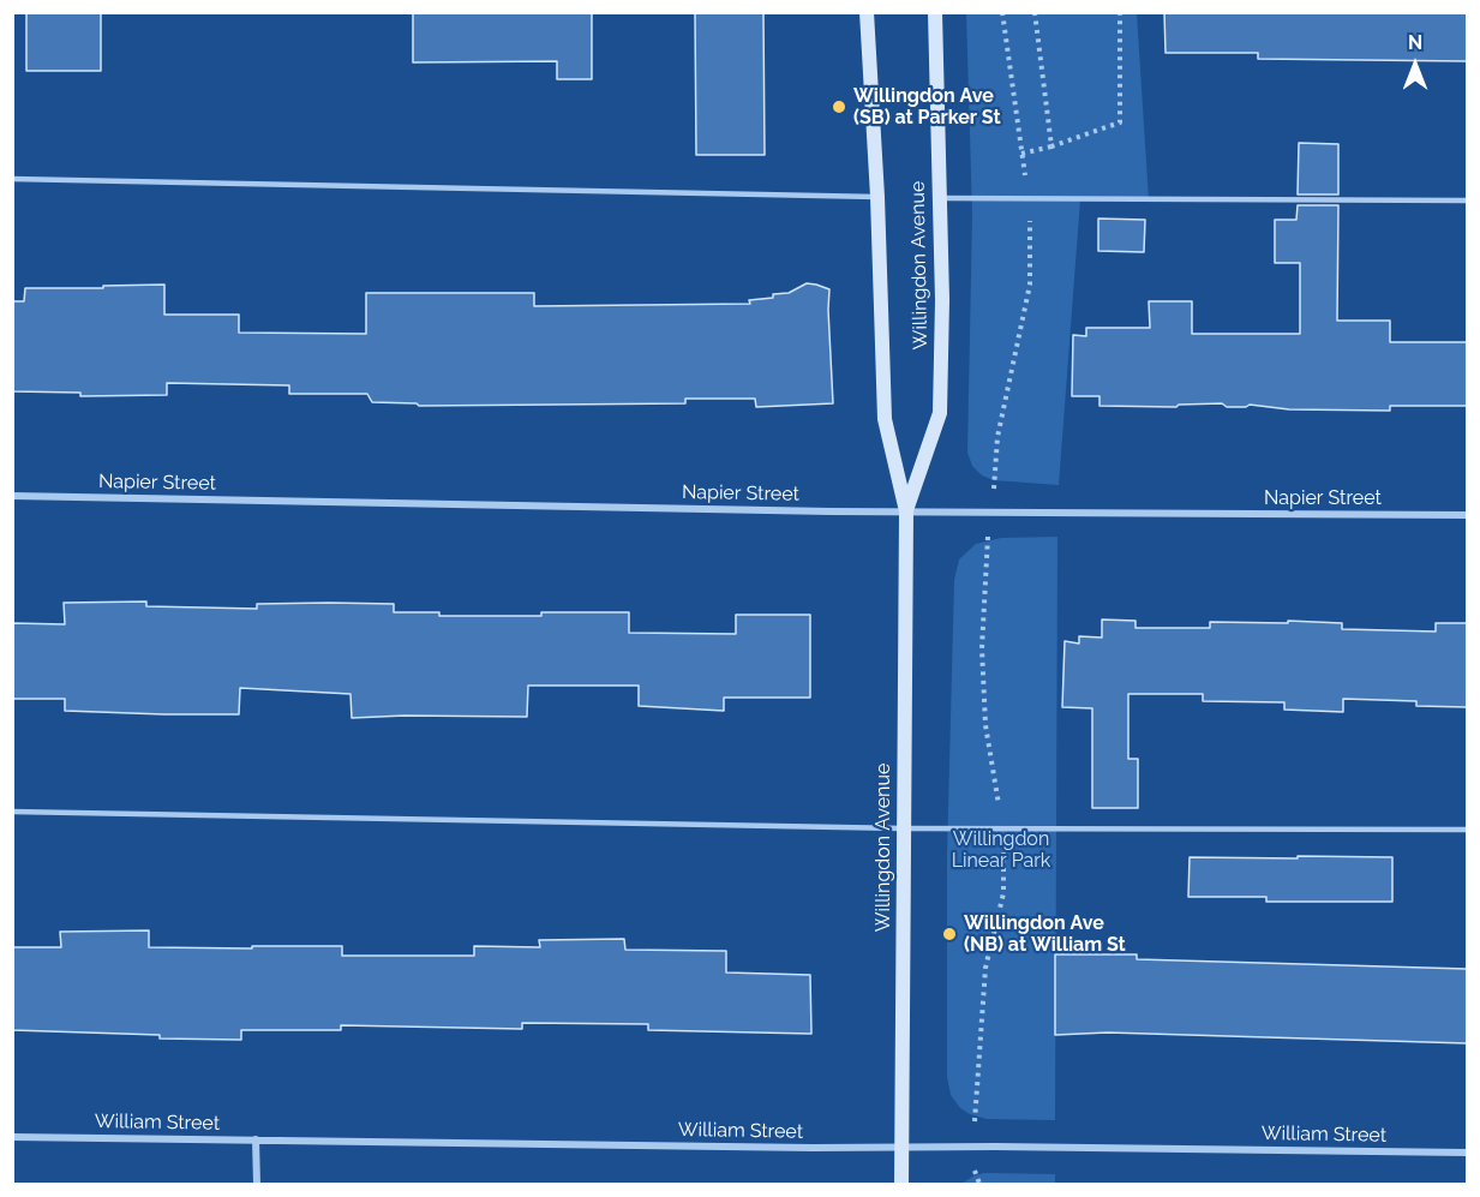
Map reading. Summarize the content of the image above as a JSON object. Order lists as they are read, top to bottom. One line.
{"streets":{"main road":["Willingdon Avenue"],"street":["Napier Street","William Street"]},"crossings":[["Willingdon Avenue","Napier Street"],["Willingdon Avenue","William Street"]],"parks":["Willingdon Linear Park"],"places":["Willingdon Ave (SB) at Parker St","Willingdon Ave (NB) at William St"],"north":"top"}
